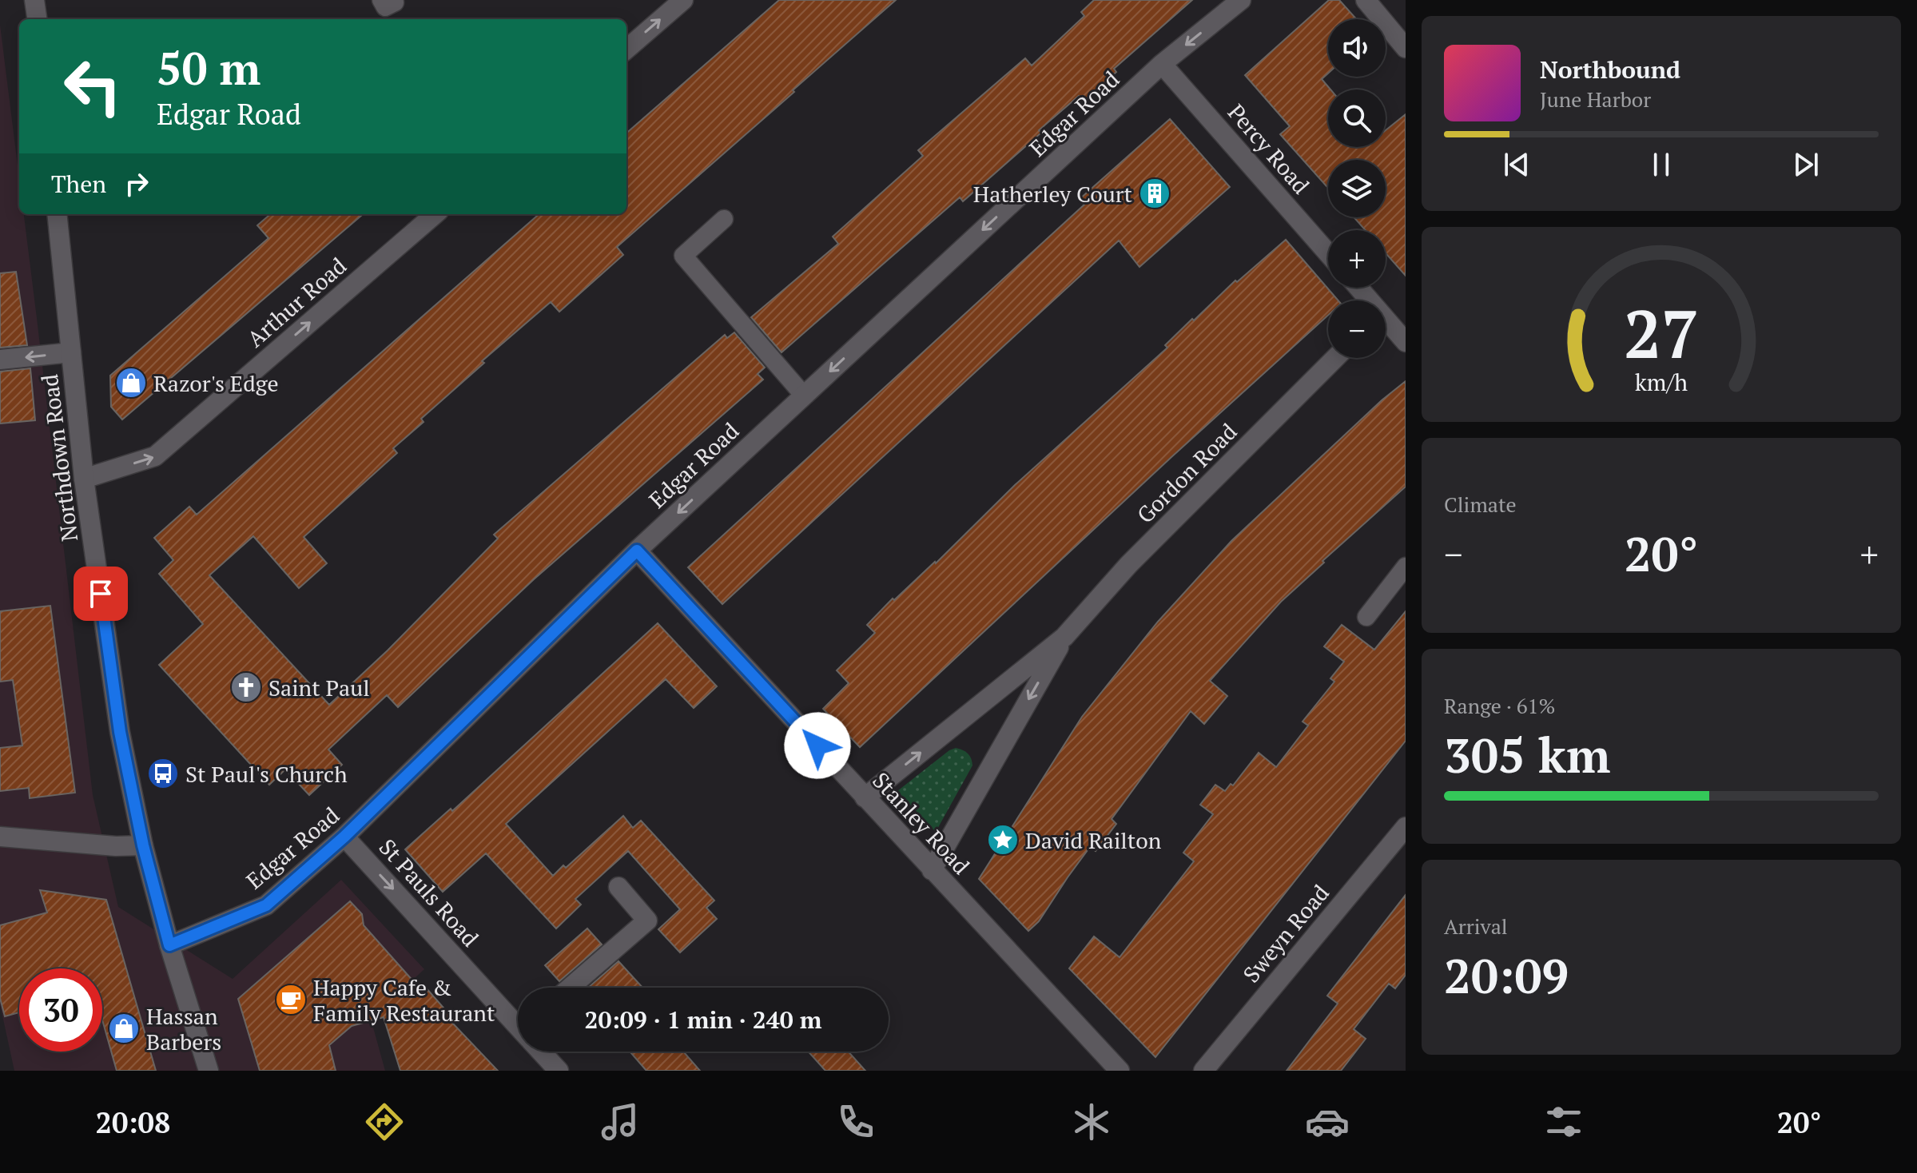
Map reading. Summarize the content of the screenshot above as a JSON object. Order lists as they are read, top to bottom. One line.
{"streets":{"street":["Edgar Road","Percy Road","Arthur Road","Northdown Road","Gordon Road","Stanley Road","St Pauls Road","Sweyn Road"]},"crossings":[["Edgar Road","Percy Road"],["Edgar Road","Northdown Road"],["Edgar Road","Stanley Road"],["Edgar Road","St Pauls Road"],["Arthur Road","Northdown Road"],["Gordon Road","Stanley Road"]],"one_way":["Edgar Road","Arthur Road","St Pauls Road"],"places":{"building":["Hatherley Court"],"shop":["Razor's Edge","Hassan Barbers"],"church":["Saint Paul"],"bus stop":["St Paul's Church"],"place":["David Railton"],"cafe":["Happy Cafe & Family Restaurant"]},"page":{"map_buttons":["+","−"],"turn":["50 m","Edgar Road"],"song":["Northbound","June Harbor"],"then":"Then","tile":["Climate",["Range · 61%","305 km"],["Arrival","20:09"]],"heat":["−","20°","+"],"limit":"30","trip":"20:09 · 1 min · 240 m","tabs":["20:08","20°"],"gauge":["27","km/h"]}}
